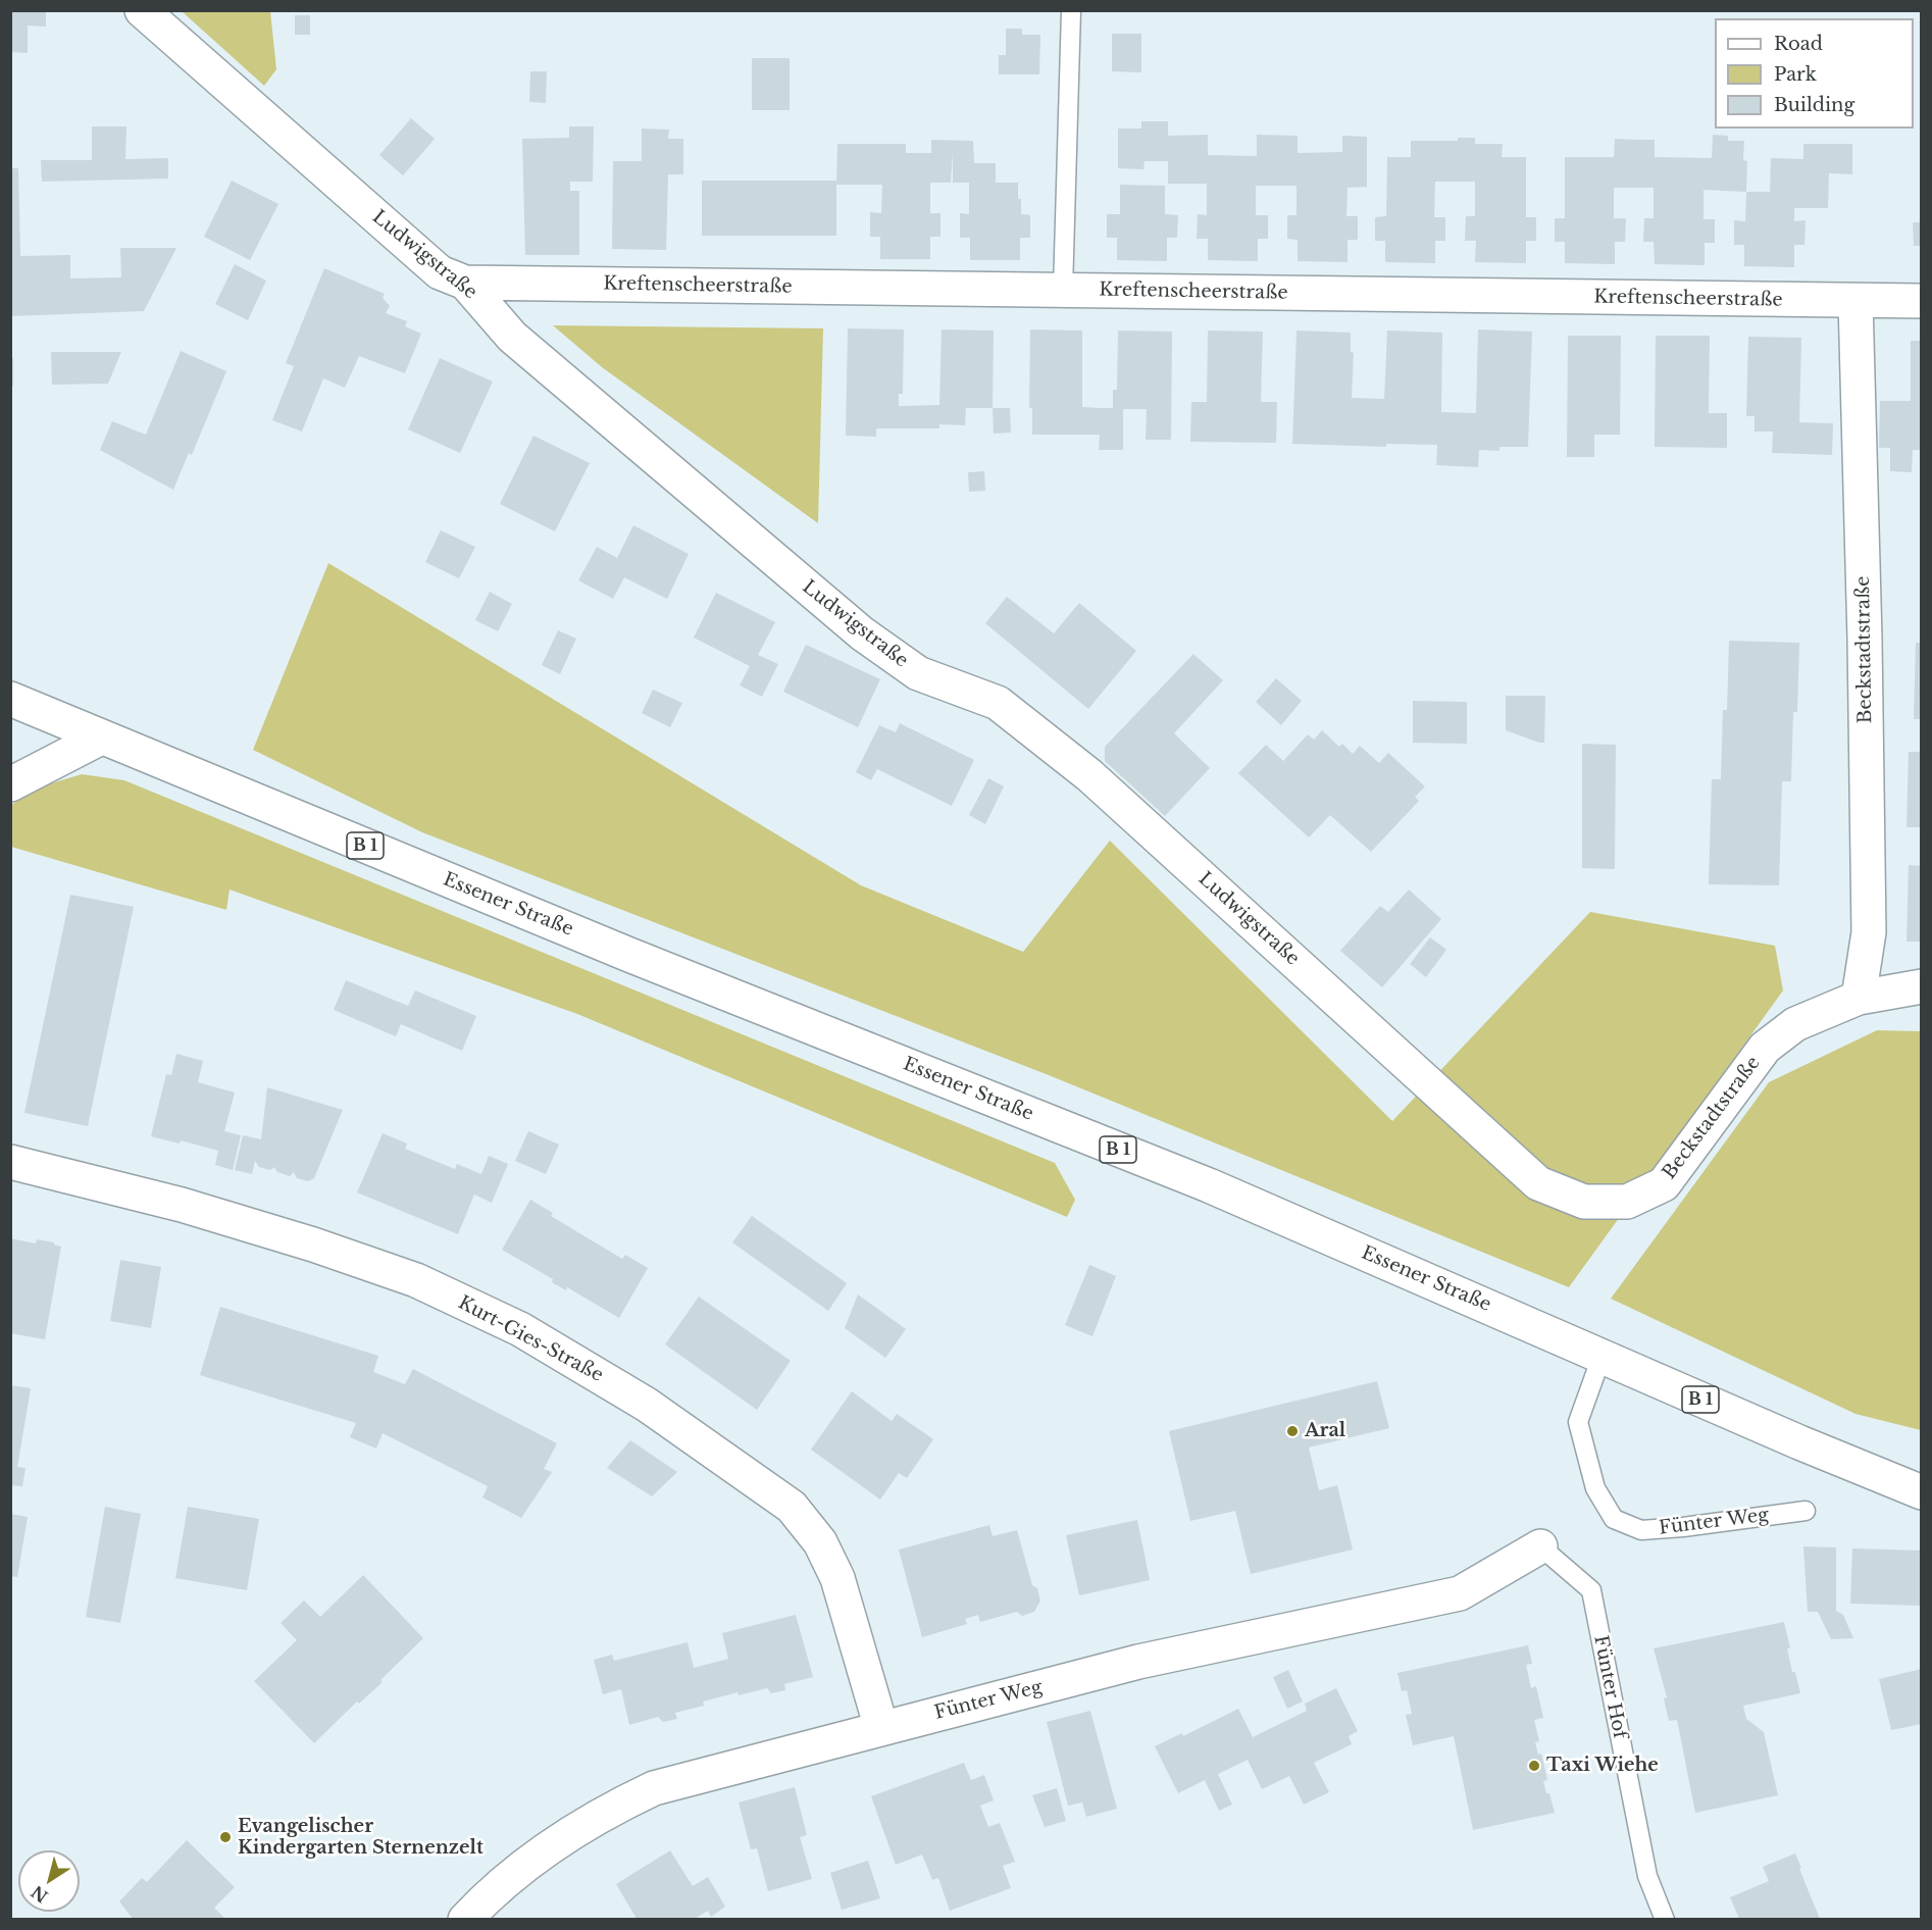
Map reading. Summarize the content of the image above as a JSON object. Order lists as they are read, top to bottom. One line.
{"streets":{"street":["Ludwigstraße","Kreftenscheerstraße","Beckstadtstraße","B 1","Essener Straße","Kurt-Gies-Straße","Fünter Weg"],"lane":["Fünter Hof"]},"crossings":[["Ludwigstraße","Kreftenscheerstraße"],["Ludwigstraße","Beckstadtstraße"],["Kreftenscheerstraße","Beckstadtstraße"],["Essener Straße","Fünter Weg"],["Kurt-Gies-Straße","Fünter Weg"],["Fünter Weg","Fünter Hof"]],"places":["Aral","Taxi Wiehe","Evangelischer Kindergarten Sternenzelt"],"legend":["Road","Park","Building"],"north":"bottom left"}
